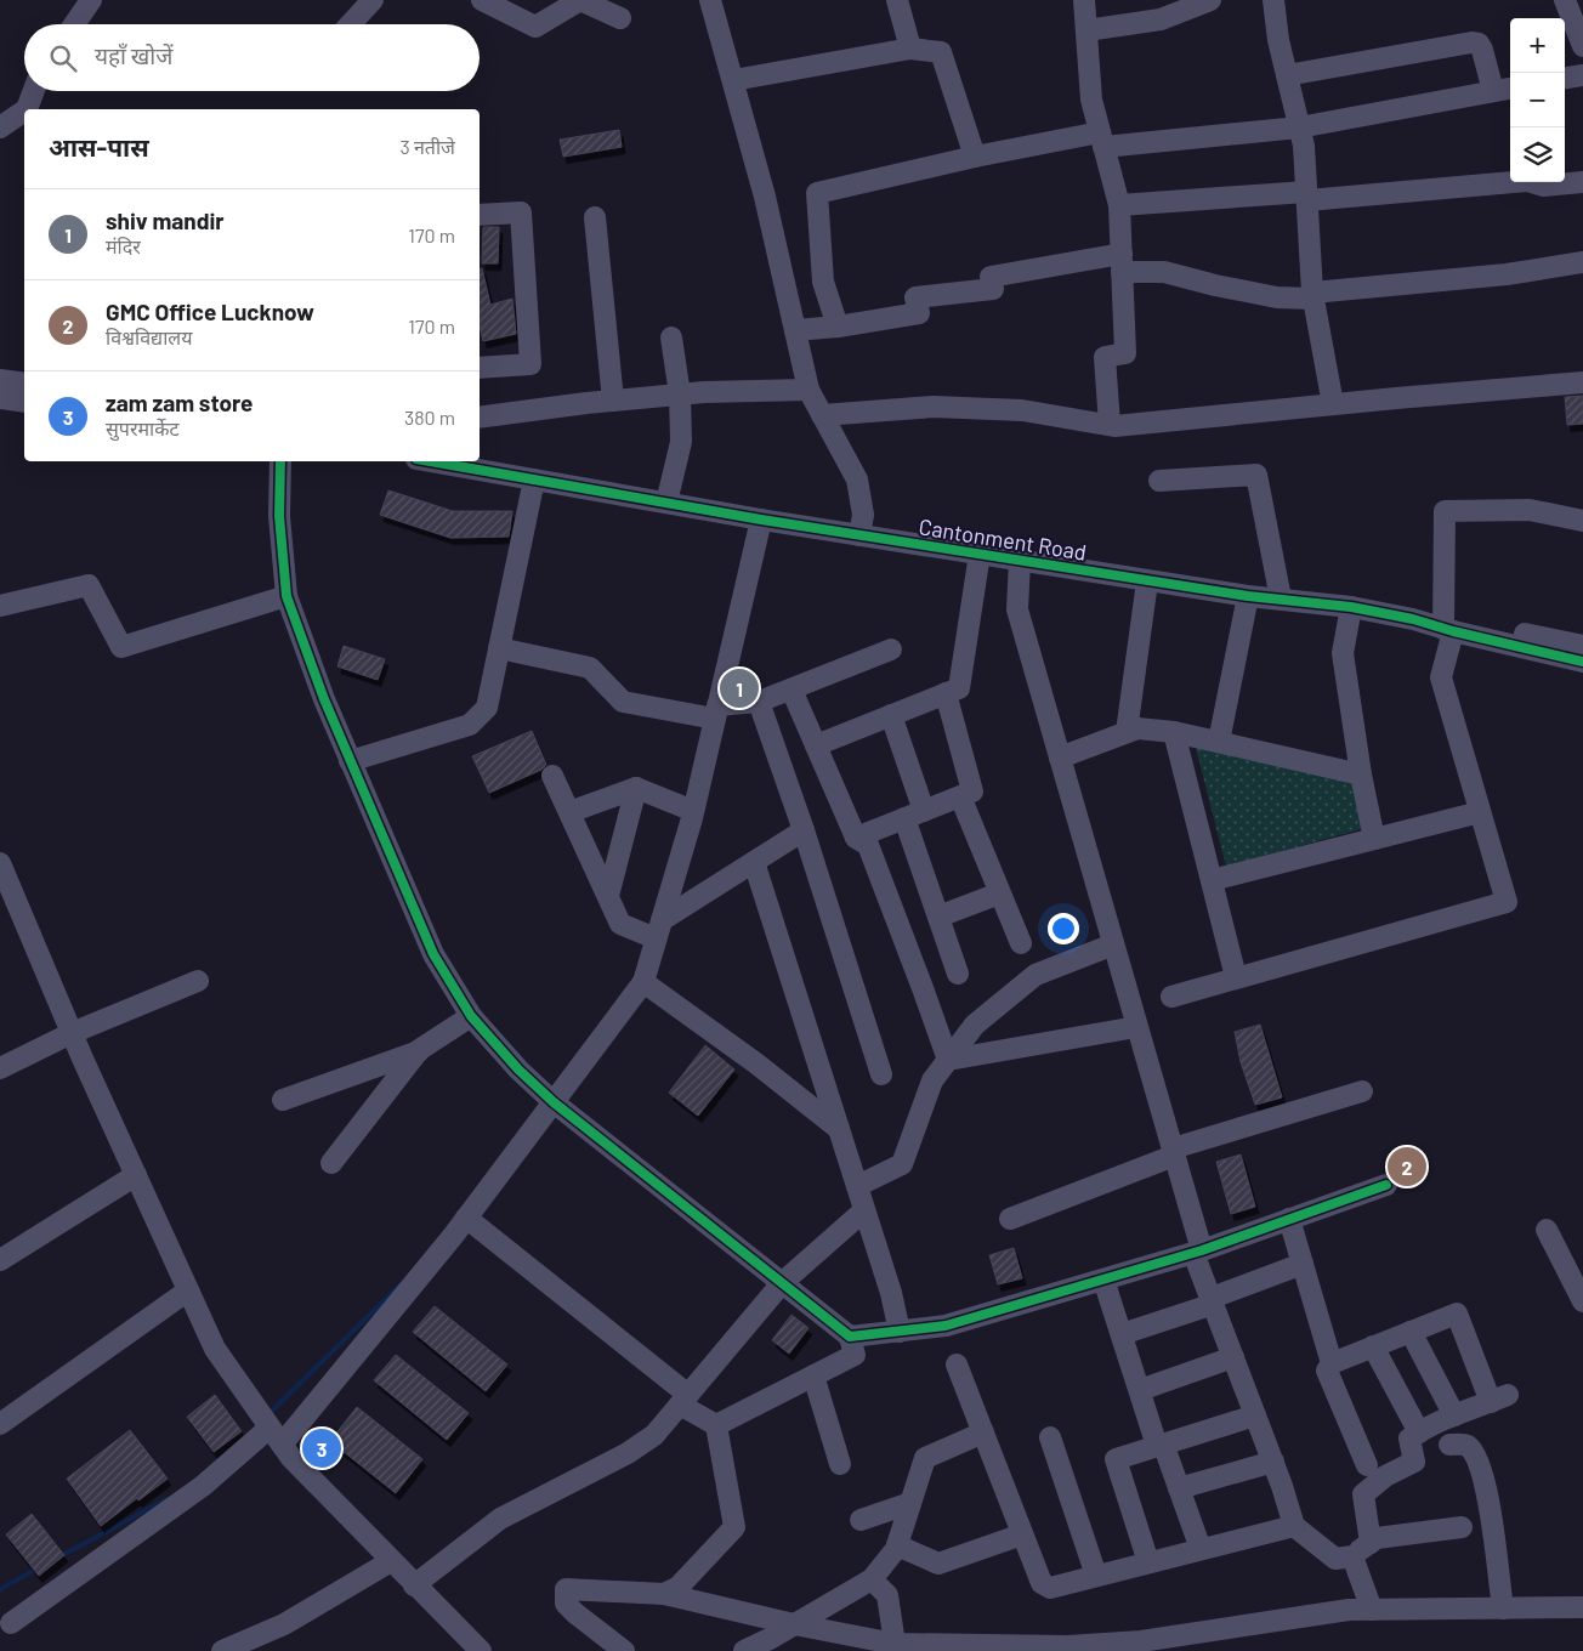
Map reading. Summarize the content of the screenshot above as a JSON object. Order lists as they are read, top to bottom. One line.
{"streets":{"street":["Cantonment Road"]},"page":{"map_buttons":["+","−"],"search":"यहाँ खोजें","heading":["आस-पास","3 नतीजे"],"list":[{"mark":"1","name":"shiv mandir","note":"मंदिर","value":"170 m"},{"mark":"2","name":"GMC Office Lucknow","note":"विश्वविद्यालय","value":"170 m"},{"mark":"3","name":"zam zam store","note":"सुपरमार्केट","value":"380 m"}],"pins":["1","2","3"]}}
